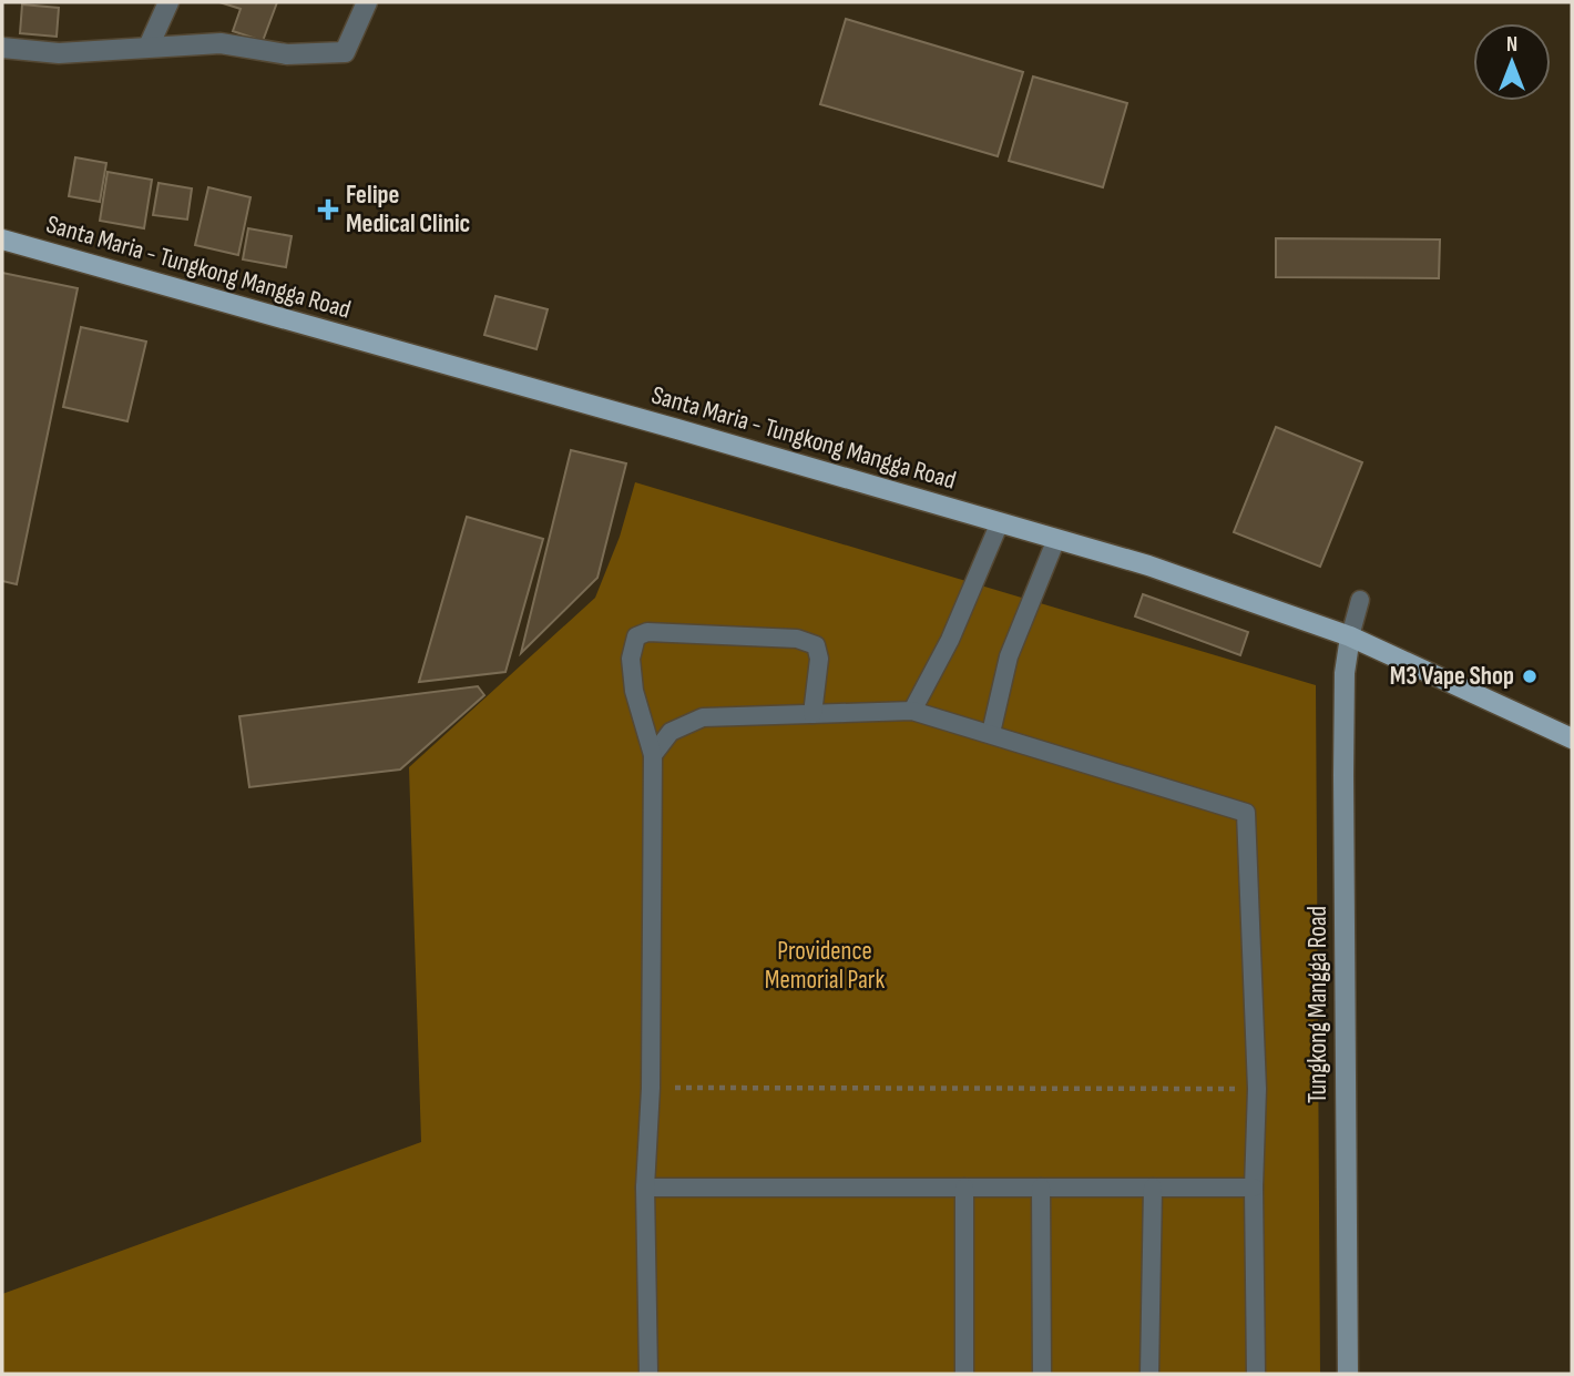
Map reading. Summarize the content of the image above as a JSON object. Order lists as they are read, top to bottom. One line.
{"streets":{"main road":["Santa Maria - Tungkong Mangga Road"],"street":["Tungkong Mangga Road"]},"crossings":[["Santa Maria - Tungkong Mangga Road","Tungkong Mangga Road"]],"parks":["Providence Memorial Park"],"places":{"health":["Felipe Medical Clinic"],"other":["M3 Vape Shop"]},"north":"top"}
